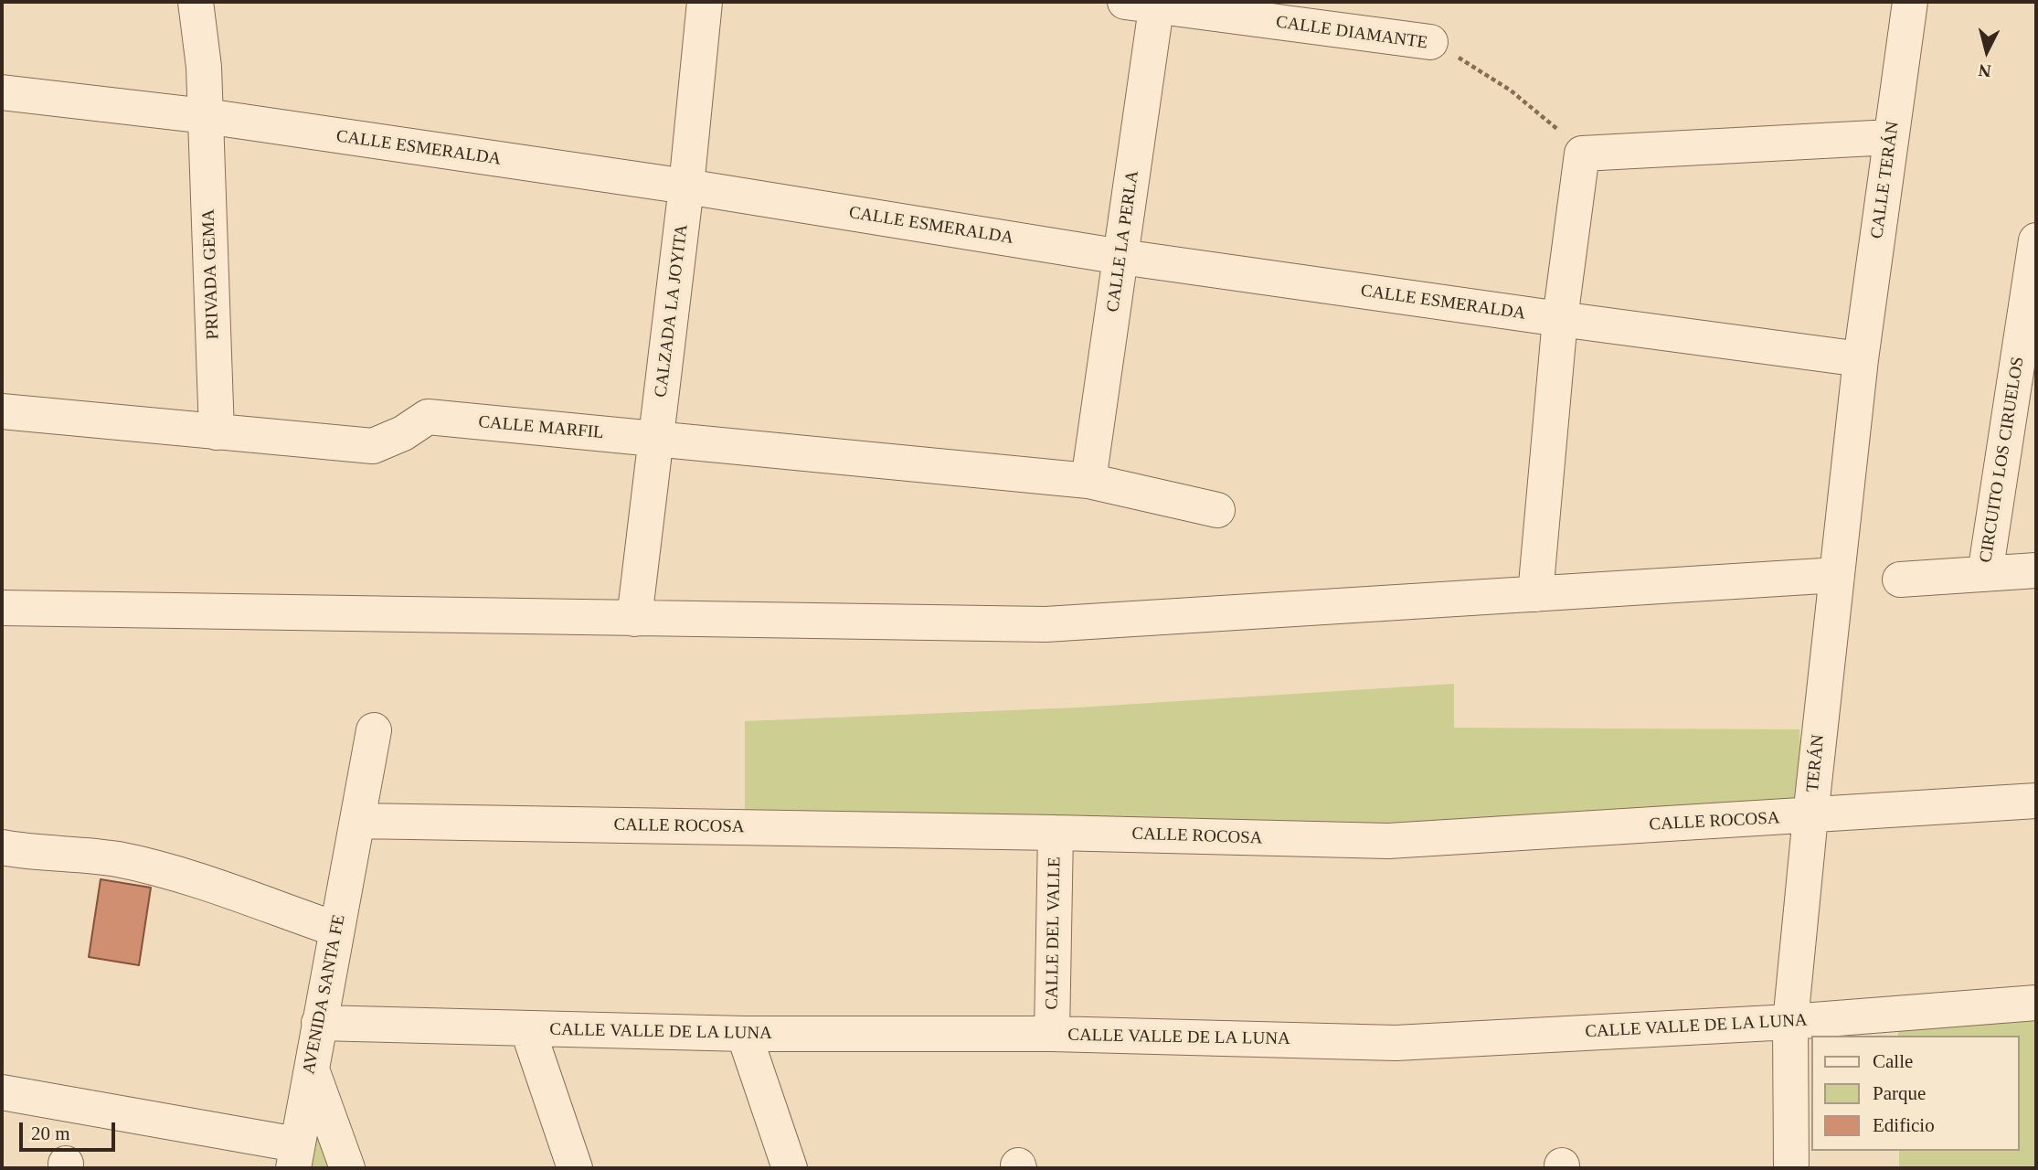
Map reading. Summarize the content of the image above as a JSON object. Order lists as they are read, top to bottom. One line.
{"streets":{"street":["CALLE DIAMANTE","CALLE ESMERALDA","CALLE TERÁN","CALLE LA PERLA","PRIVADA GEMA","CALZADA LA JOYITA","CALLE MARFIL","CIRCUITO LOS CIRUELOS","TERÁN","CALLE ROCOSA","CALLE DEL VALLE","AVENIDA SANTA FE","CALLE VALLE DE LA LUNA"]},"crossings":[["CALLE DIAMANTE","CALLE LA PERLA"],["CALLE ESMERALDA","CALLE TERÁN"],["CALLE ESMERALDA","CALLE LA PERLA"],["CALLE ESMERALDA","PRIVADA GEMA"],["CALLE ESMERALDA","CALZADA LA JOYITA"],["CALLE ESMERALDA","TERÁN"],["CALLE TERÁN","TERÁN"],["CALLE LA PERLA","CALLE MARFIL"],["PRIVADA GEMA","CALLE MARFIL"],["CALZADA LA JOYITA","CALLE MARFIL"],["TERÁN","CALLE ROCOSA"],["TERÁN","CALLE VALLE DE LA LUNA"],["CALLE ROCOSA","CALLE DEL VALLE"],["CALLE ROCOSA","AVENIDA SANTA FE"],["CALLE DEL VALLE","CALLE VALLE DE LA LUNA"],["AVENIDA SANTA FE","CALLE VALLE DE LA LUNA"]],"legend":["Calle","Parque","Edificio"],"scale_bar":"20 m","north":"bottom"}
